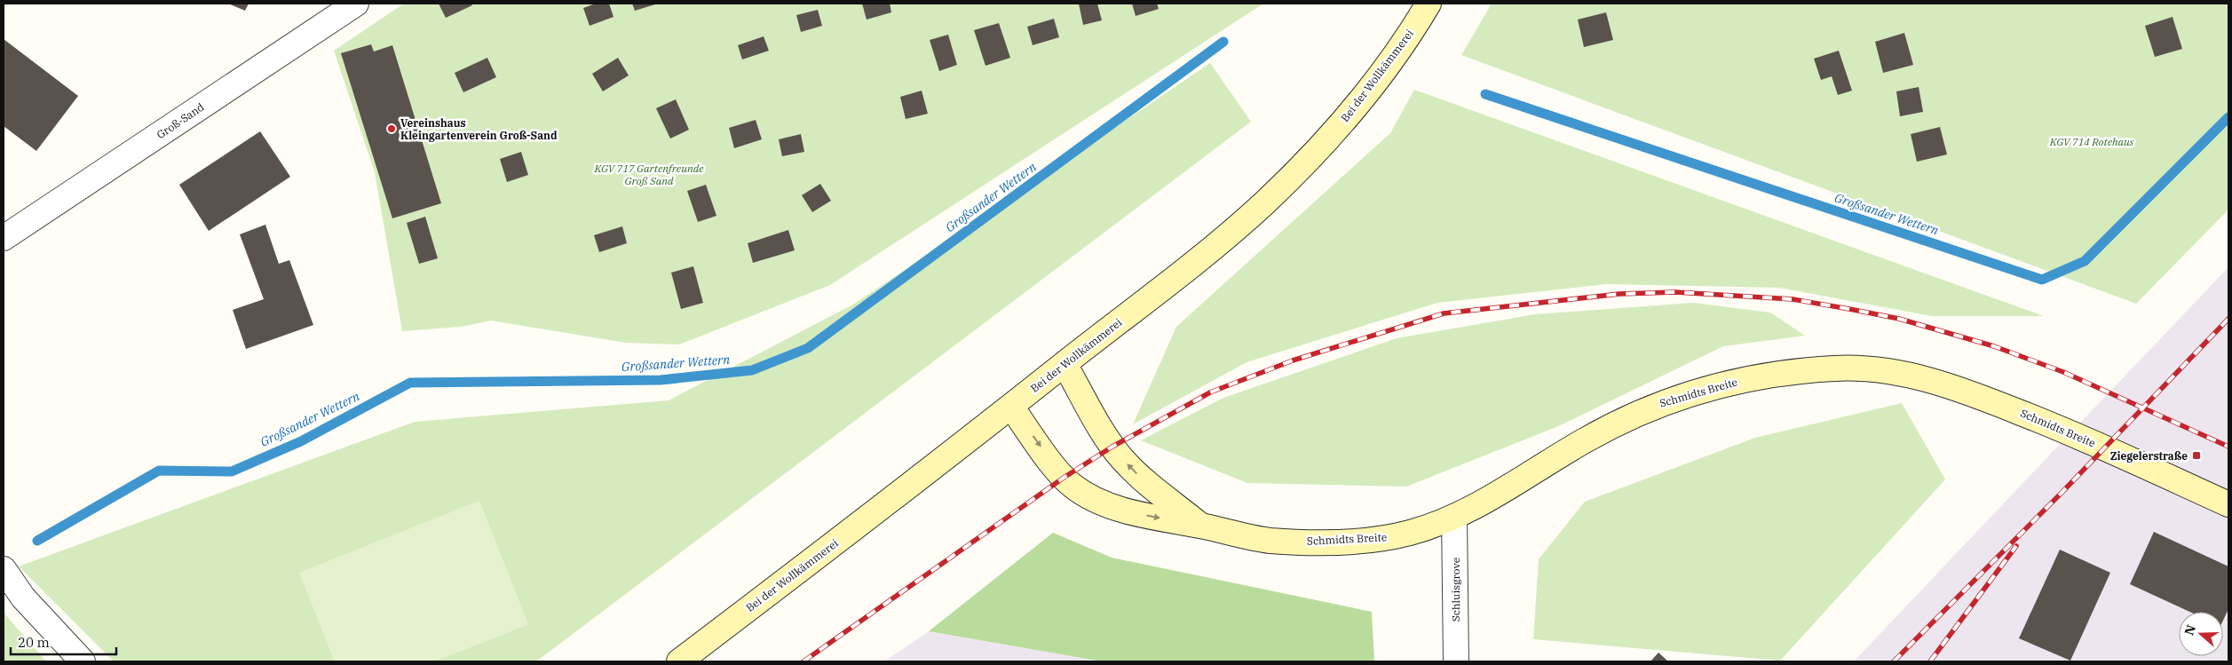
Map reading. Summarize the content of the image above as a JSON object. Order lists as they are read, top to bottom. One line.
{"streets":{"main road":["Bei der Wollkämmerei","Schmidts Breite"],"street":["Groß-Sand","Schluisgrove"]},"crossings":[["Bei der Wollkämmerei","Schmidts Breite"],["Schmidts Breite","Schluisgrove"]],"water":["Großsander Wettern"],"parks":["KGV 714 Rotehaus","KGV 717 Gartenfreunde Groß Sand"],"places":{"other":["Vereinshaus Kleingartenverein Groß-Sand"],"transit":["Ziegelerstraße"]},"scale_bar":"20 m","north":"left"}
